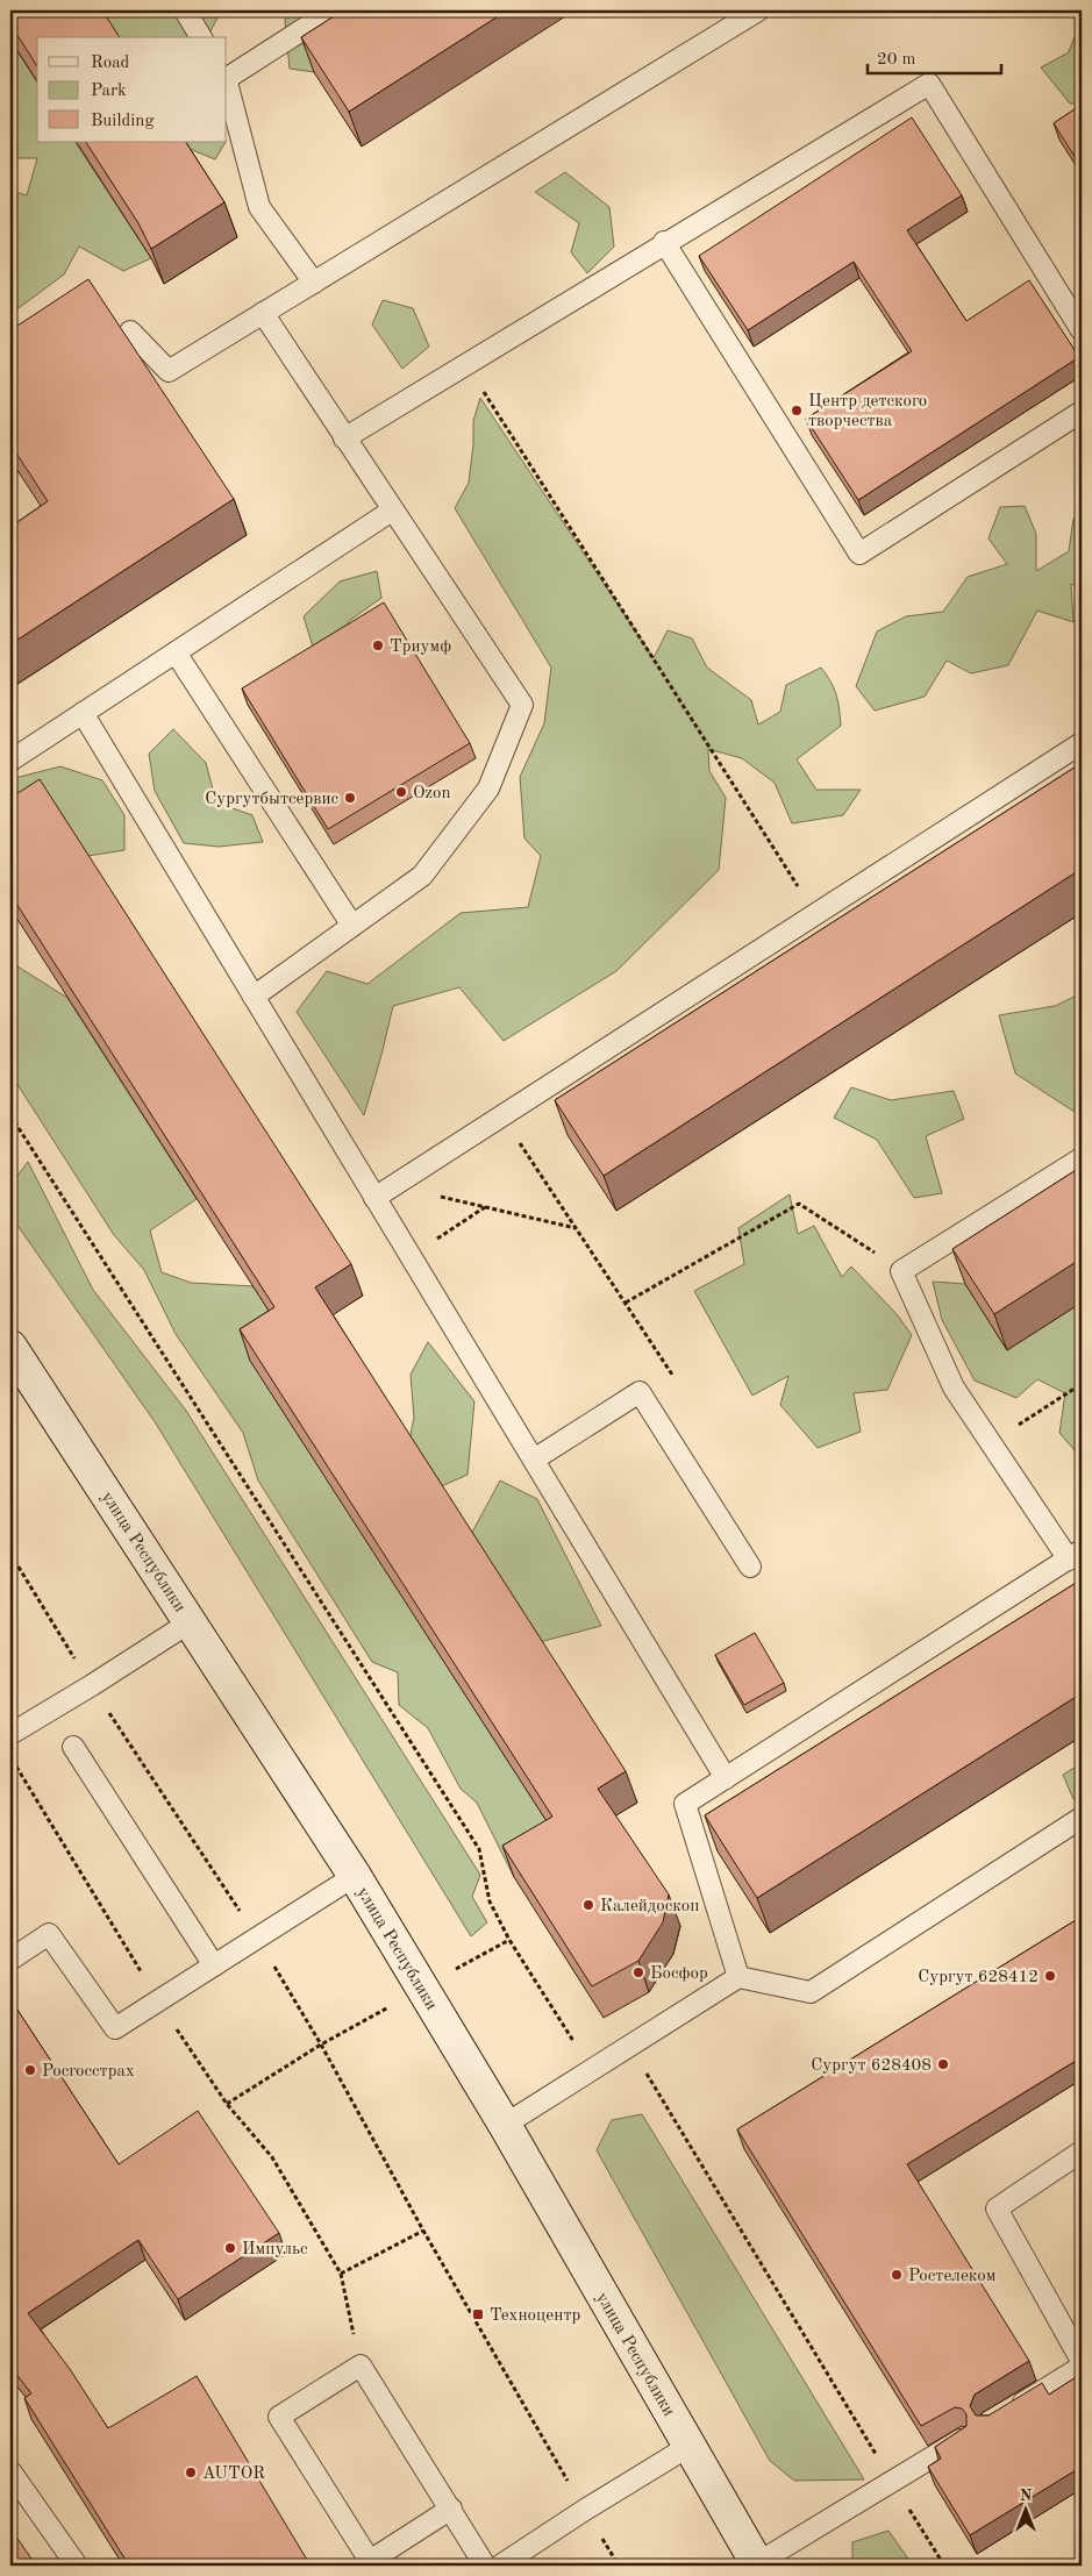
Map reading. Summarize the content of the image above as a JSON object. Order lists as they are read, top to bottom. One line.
{"streets":{"main road":["улица Республики"]},"places":{"other":["Центр детского творчества","Триумф","Ozon","Сургутбытсервис","Калейдоскоп","Босфор","Сургут 628412","Сургут 628408","Росгосстрах","Импульс","Ростелеком","AUTOR"],"transit":["Техноцентр"]},"legend":["Road","Park","Building"],"scale_bar":"20 m","north":"top"}
